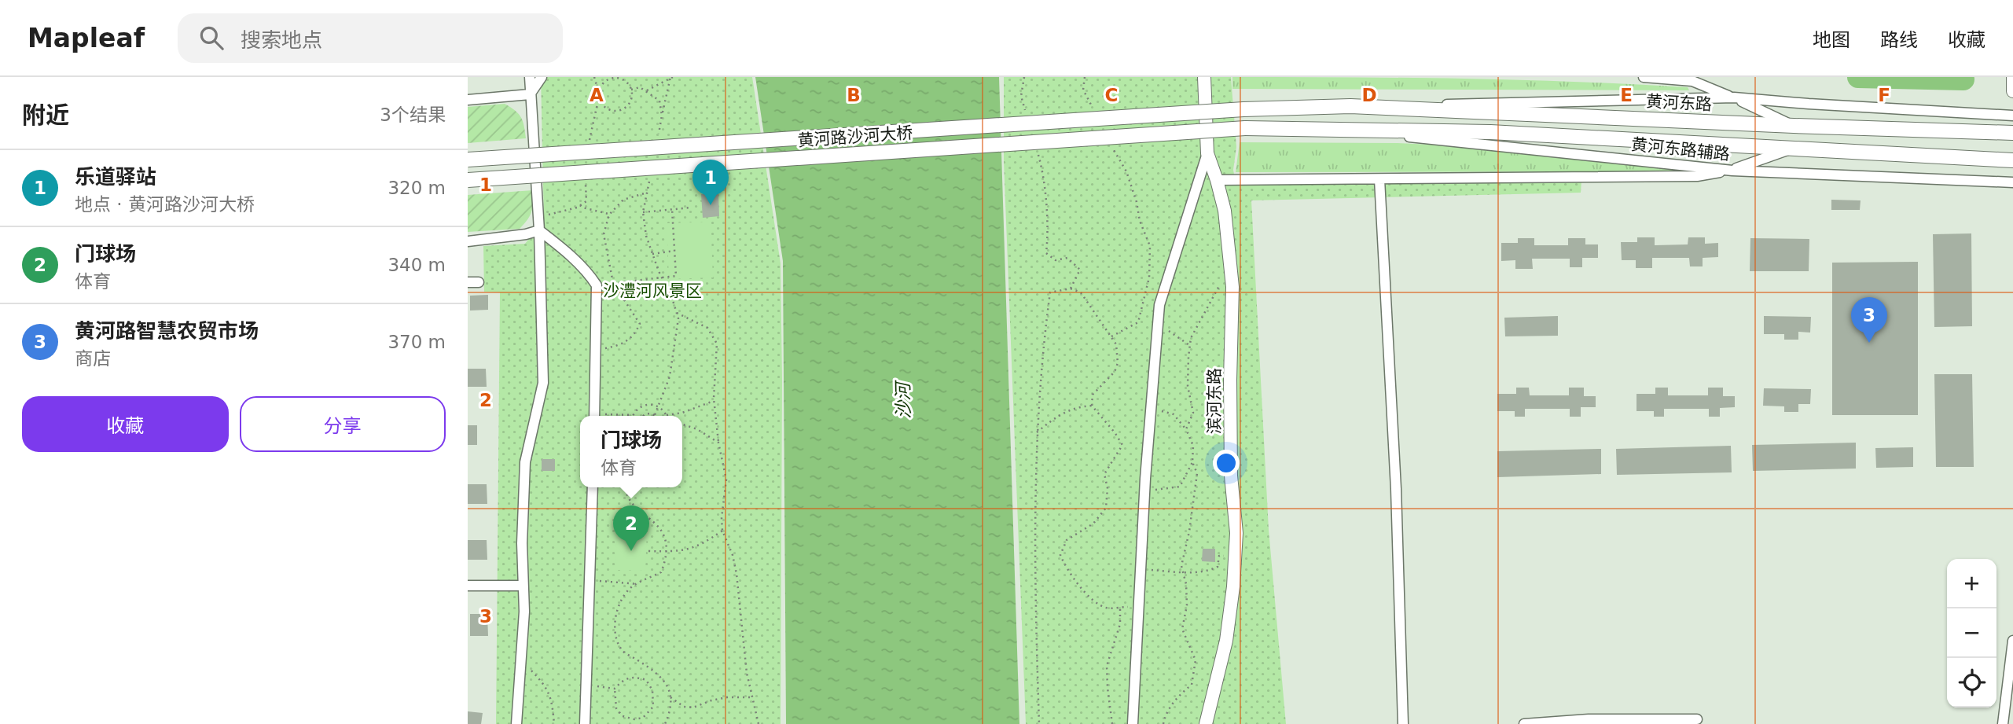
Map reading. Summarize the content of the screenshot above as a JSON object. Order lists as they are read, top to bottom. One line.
{"streets":{"main road":["黄河东路","黄河路沙河大桥"],"street":["黄河东路辅路","滨河东路"]},"crossings":[["黄河东路","黄河路沙河大桥"],["黄河路沙河大桥","黄河东路辅路"]],"water":["沙河"],"parks":["沙澧河风景区"],"page":{"header":"Mapleaf","search":"搜索地点","nav":["地图","路线","收藏"],"heading":["附近","3个结果"],"list":[{"mark":"1","name":"乐道驿站","note":"地点 · 黄河路沙河大桥","value":"320 m"},{"mark":"2","name":"门球场","note":"体育","value":"340 m"},{"mark":"3","name":"黄河路智慧农贸市场","note":"商店","value":"370 m"}],"pins":["1","3","2"],"buttons":["收藏","分享"],"popup":["门球场","体育"],"map_buttons":["+","−"]},"grid":{"columns":["A","B","C","D","E","F"],"rows":["1","2","3"]}}
